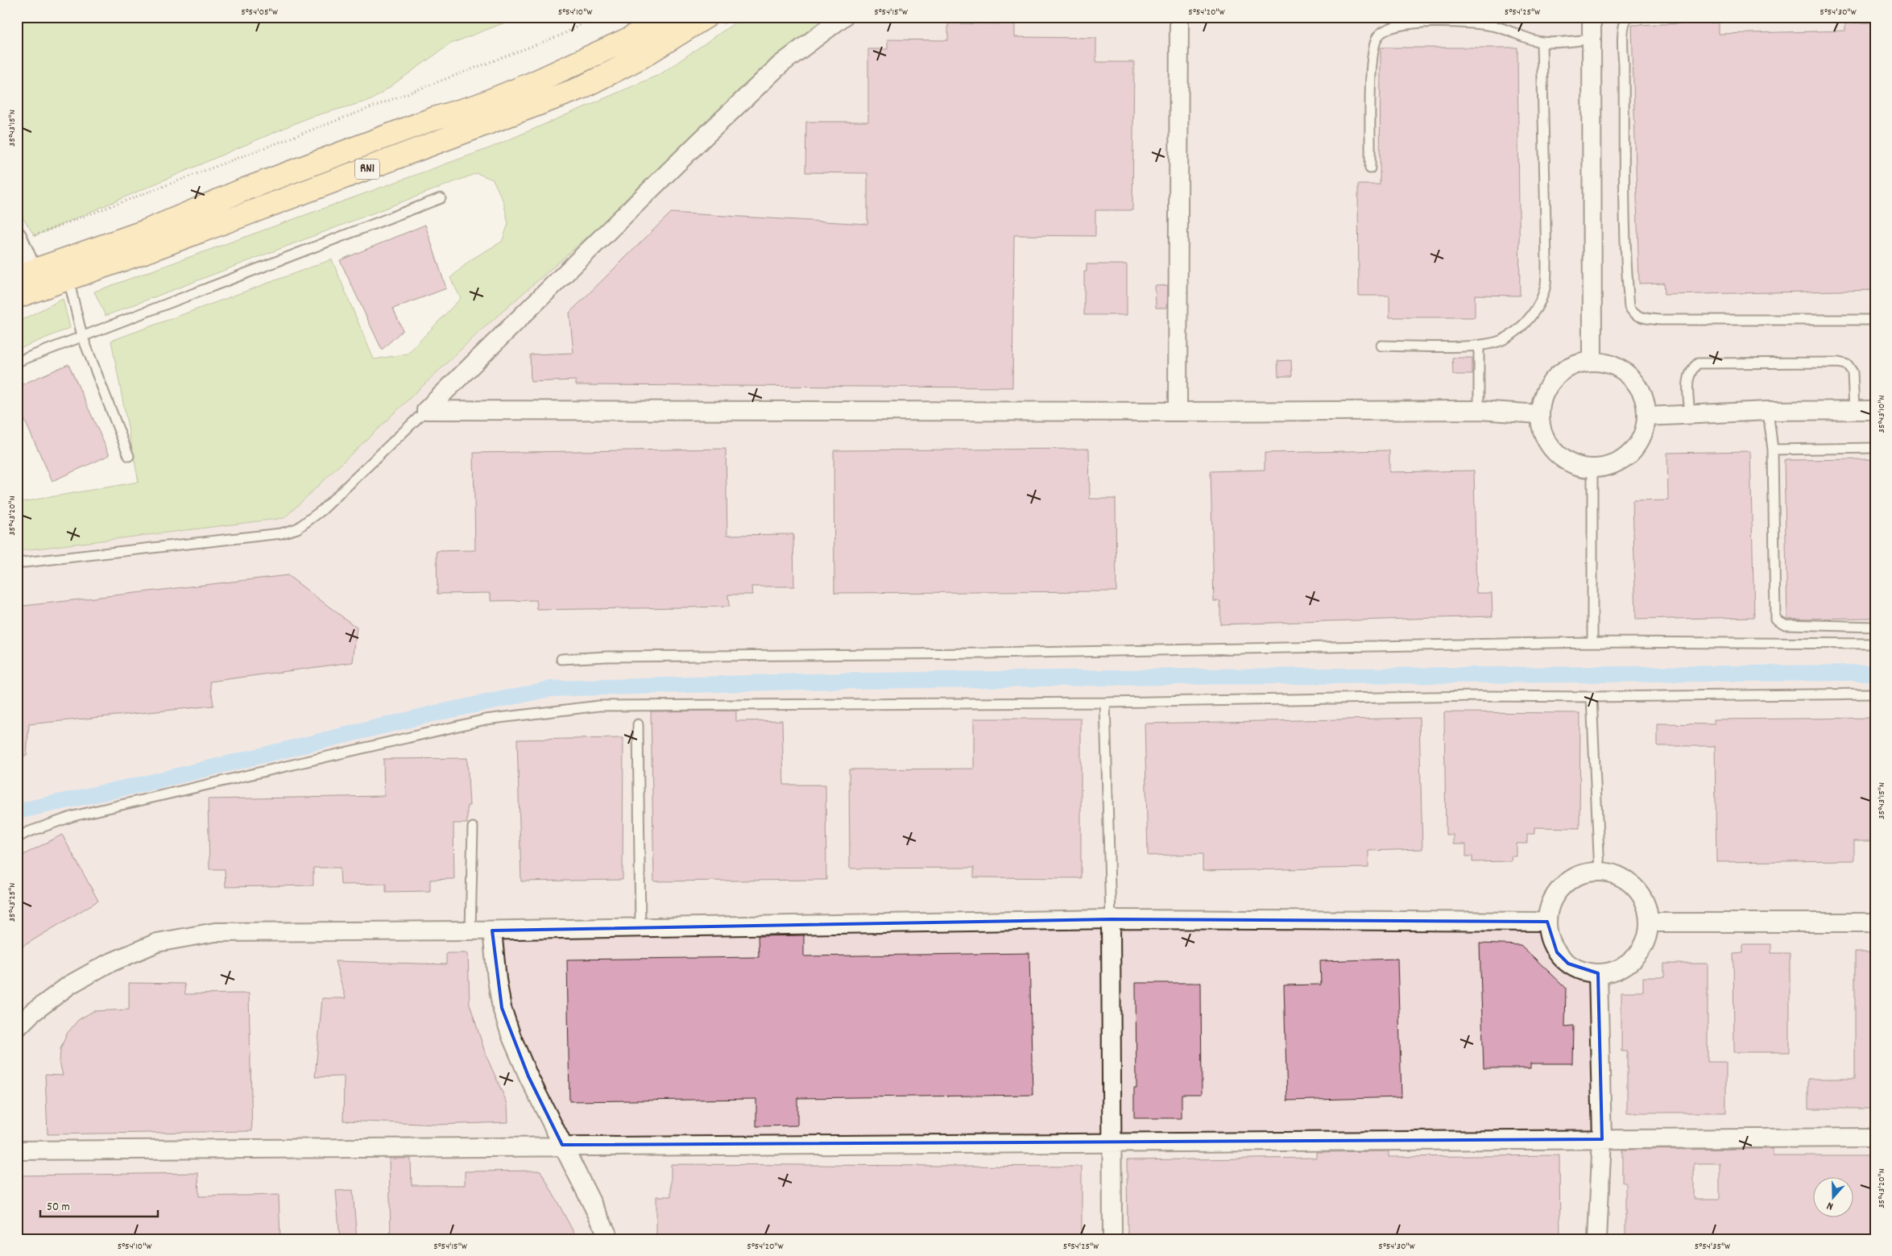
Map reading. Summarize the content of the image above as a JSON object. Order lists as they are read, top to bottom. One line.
{"streets":{"highway":["RN1"]},"scale_bar":"50 m","north":"bottom","coordinates":["5°54'05\"W","5°54'10\"W","5°54'15\"W","5°54'20\"W","5°54'25\"W","5°54'30\"W","35°43'15\"N","35°43'10\"N","35°43'20\"N","35°43'25\"N","5°54'35\"W"]}
